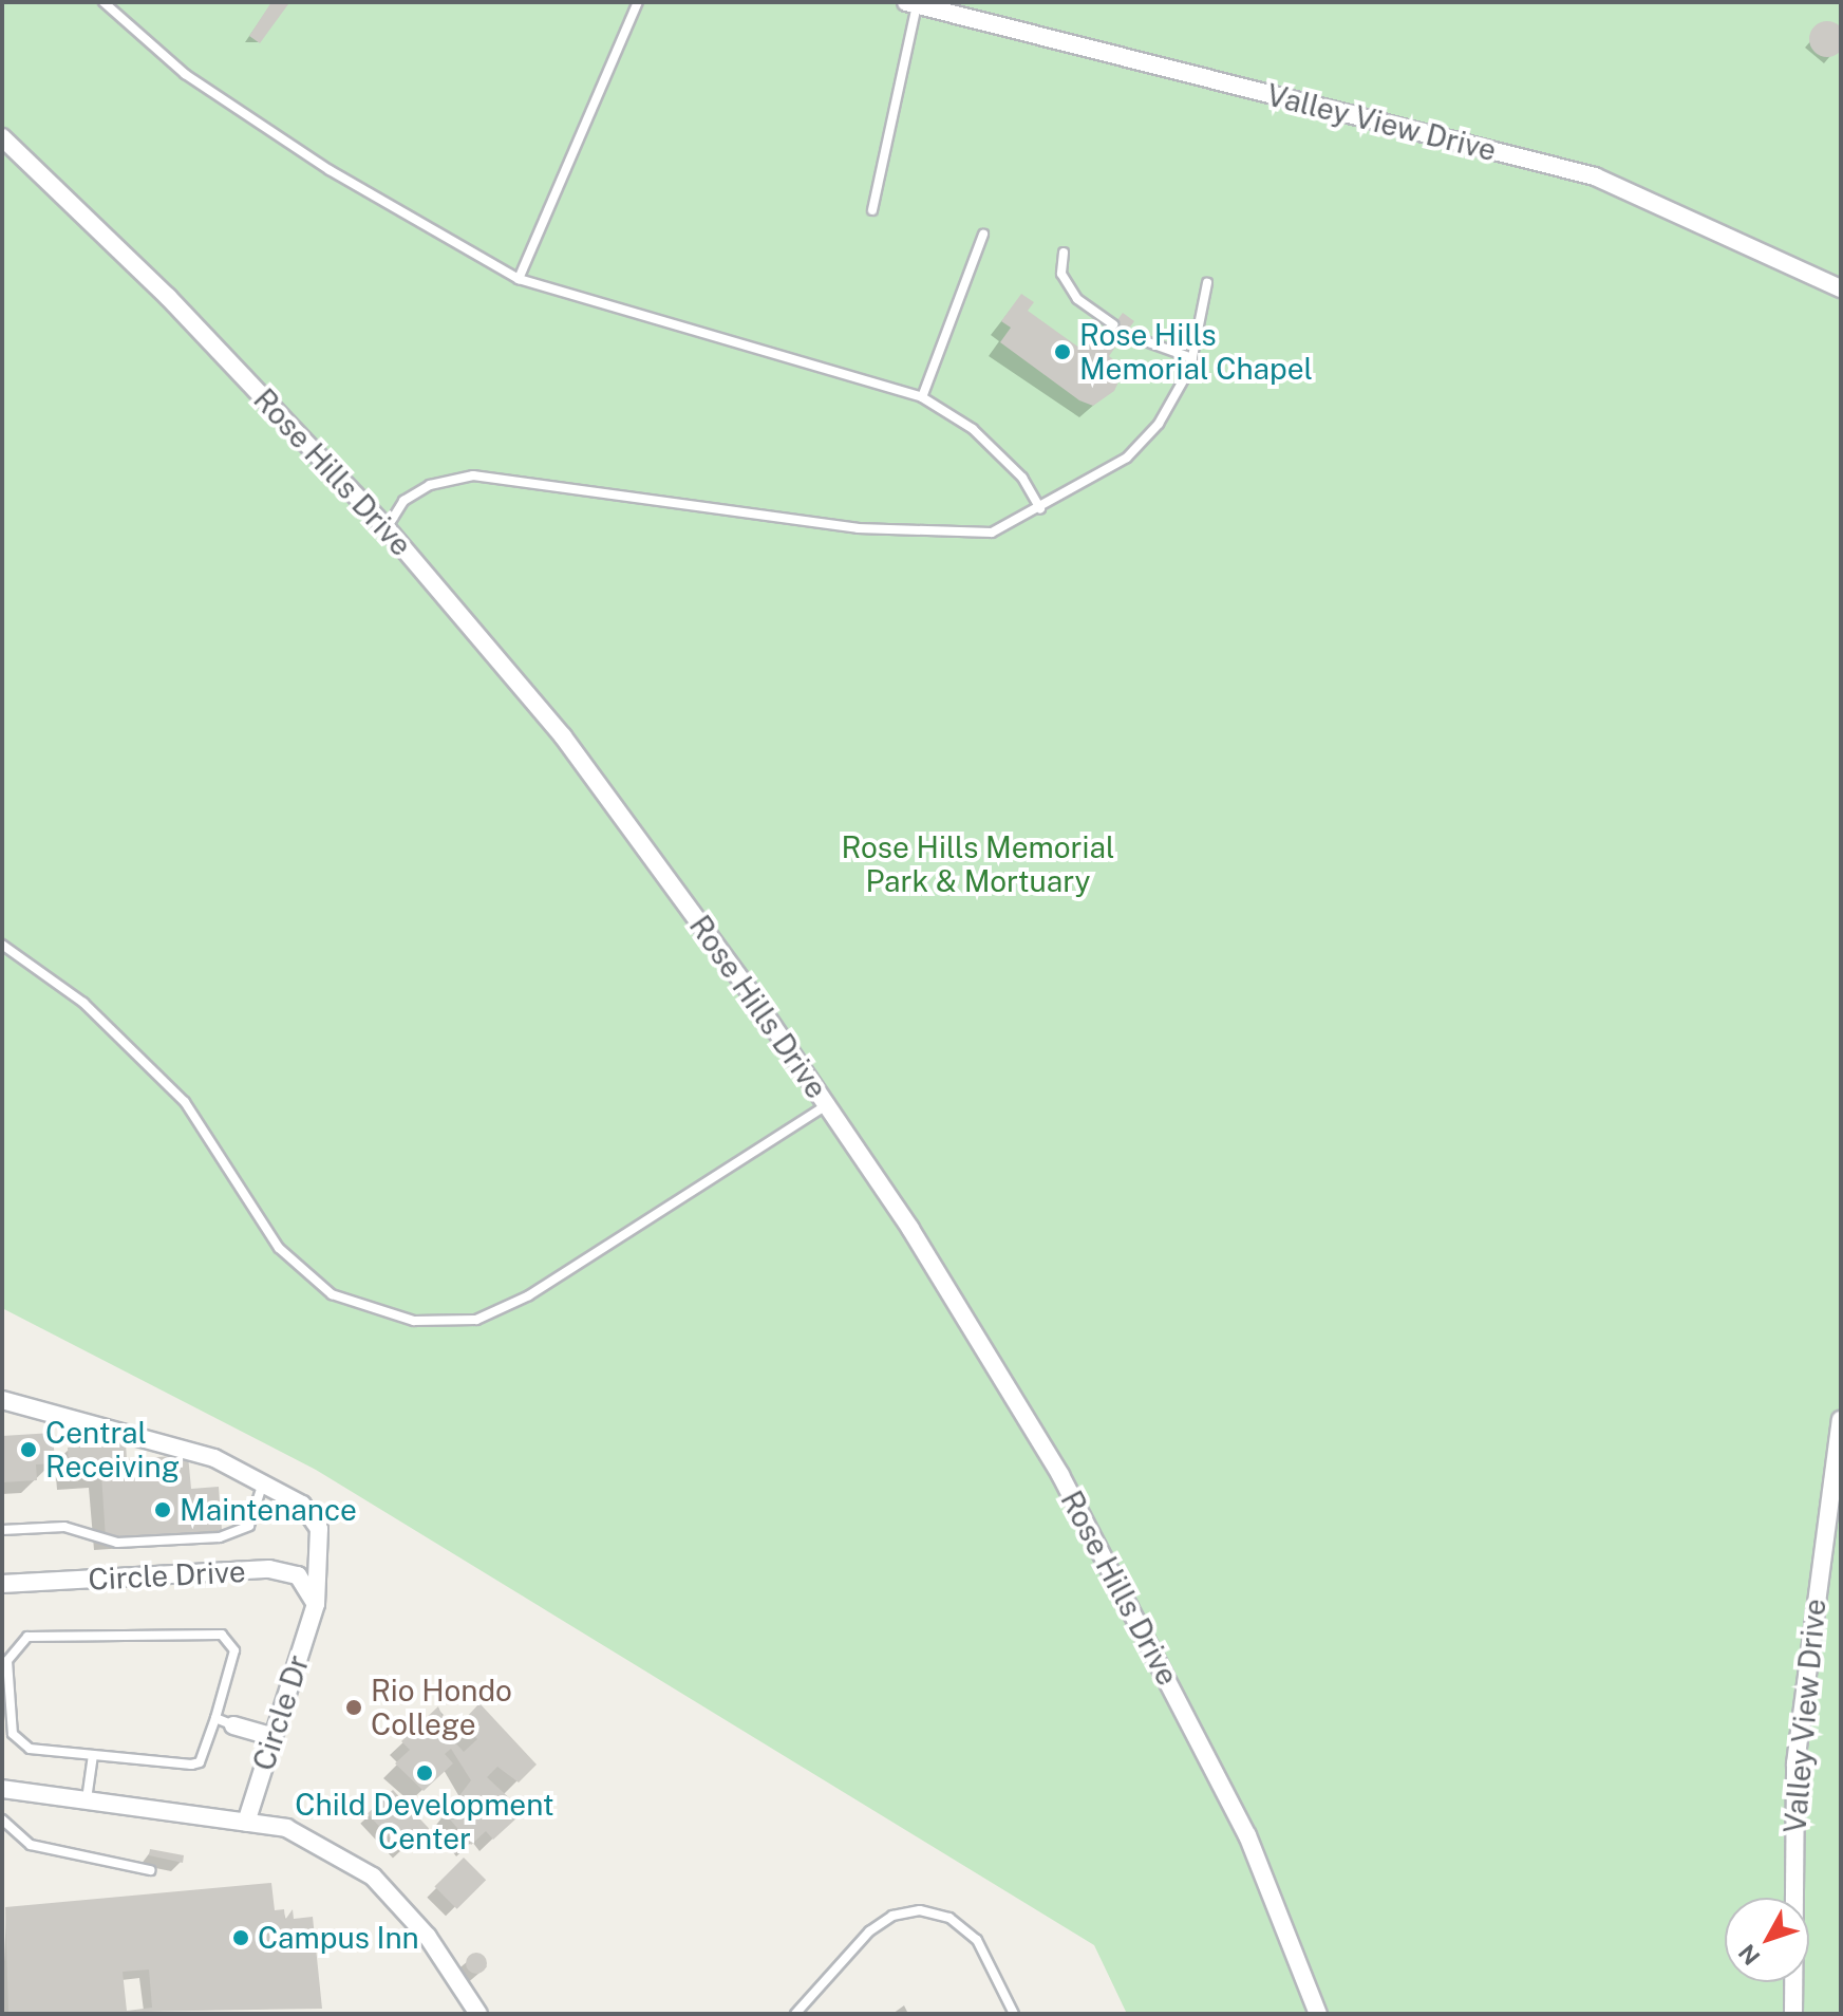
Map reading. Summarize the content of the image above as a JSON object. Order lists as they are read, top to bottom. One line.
{"streets":{"street":["Valley View Drive","Rose Hills Drive","Circle Drive","Circle Dr"]},"crossings":[["Circle Drive","Circle Dr"]],"parks":["Rose Hills Memorial Park & Mortuary"],"places":["Rose Hills Memorial Chapel","Central Receiving","Maintenance","Rio Hondo College","Child Development Center","Campus Inn"],"north":"bottom left"}
